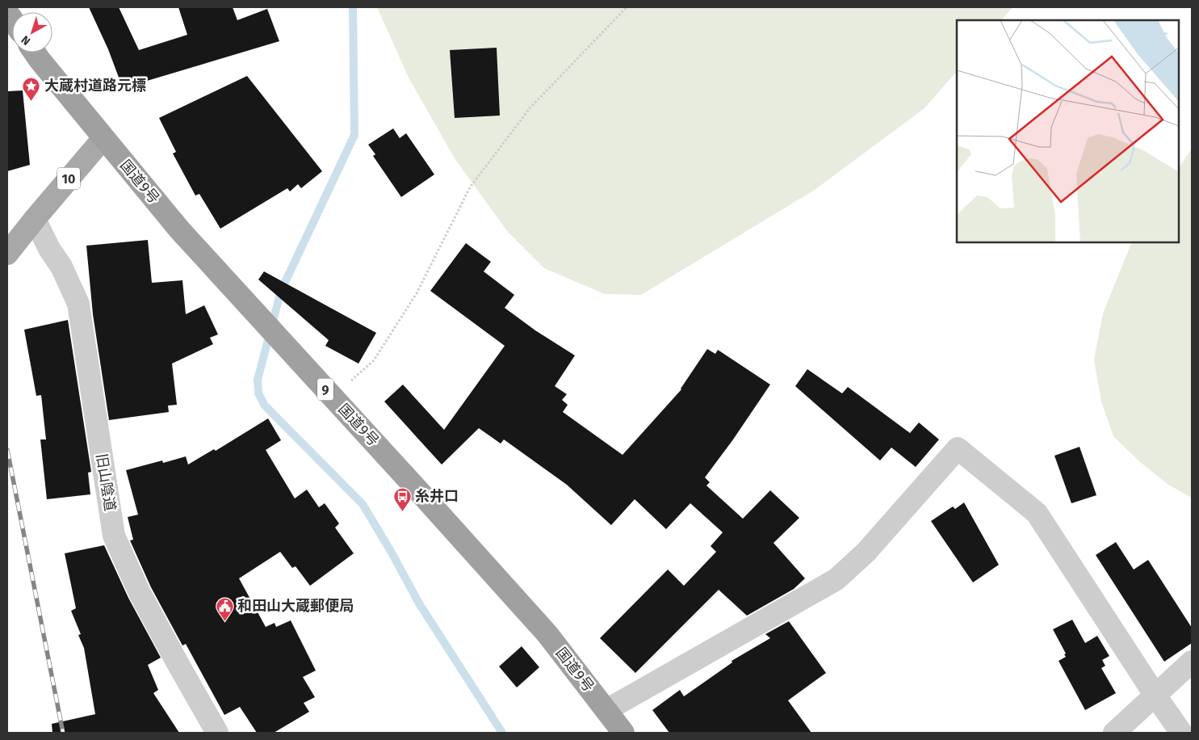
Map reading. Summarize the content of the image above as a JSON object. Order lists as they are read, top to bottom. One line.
{"streets":{"highway":["国道9号","9"],"main road":["10"],"street":["旧山陰道"]},"crossings":[["10","国道9号"],["10","旧山陰道"]],"places":{"place":["大蔵村道路元標"],"bus stop":["糸井口"],"public building":["和田山大蔵郵便局"]},"north":"bottom left"}
